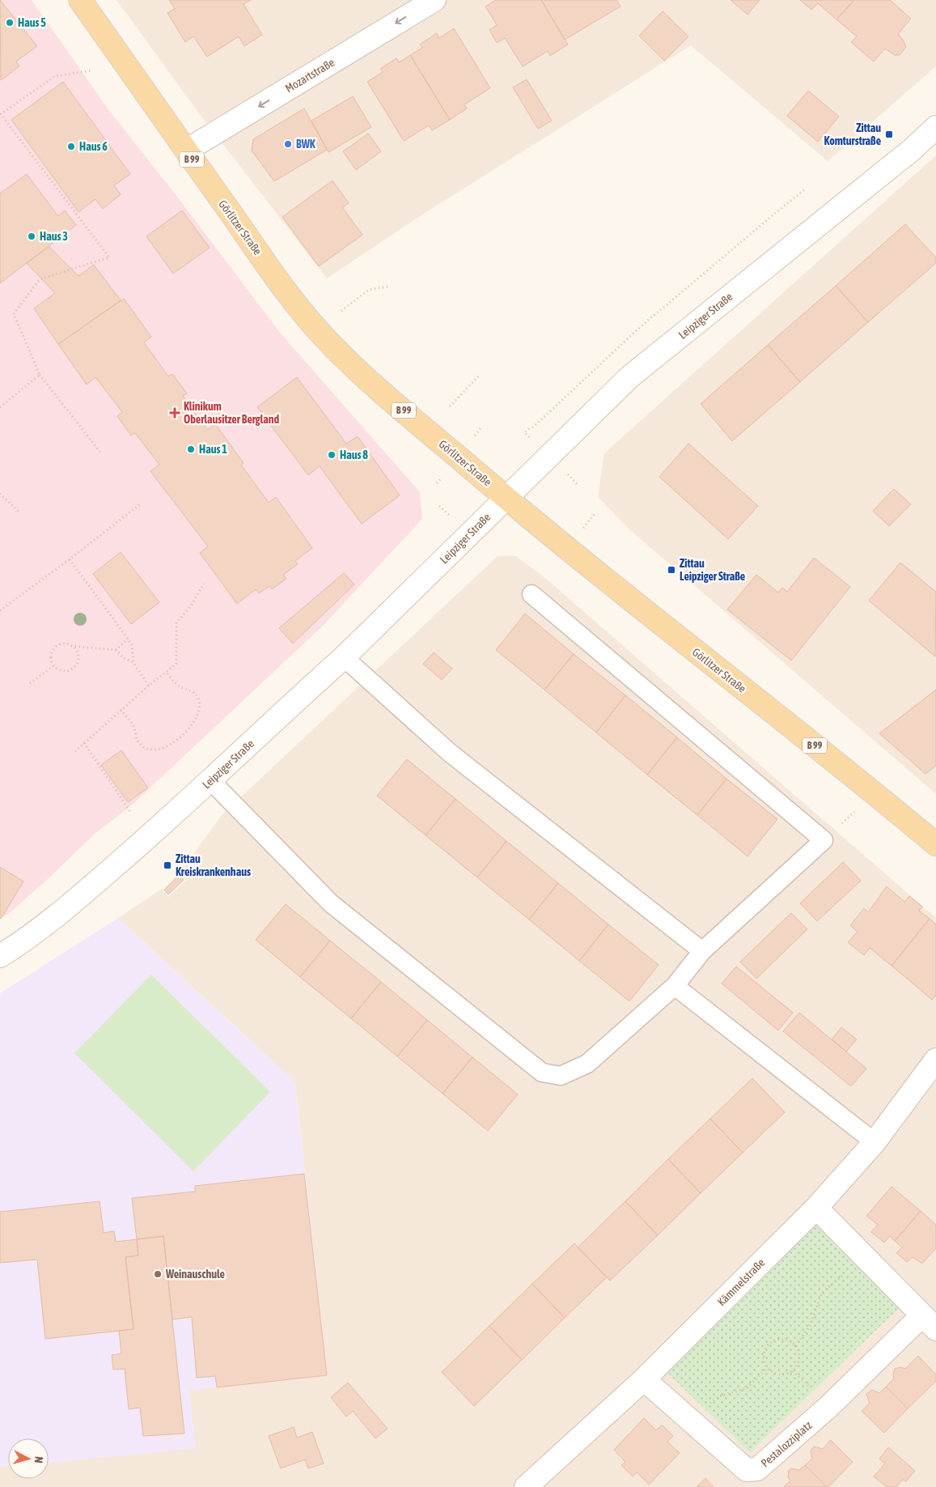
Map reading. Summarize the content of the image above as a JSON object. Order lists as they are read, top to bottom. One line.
{"streets":{"main road":["B 99","Görlitzer Straße"],"street":["Mozartstraße","Leipziger Straße","Kämmelstraße","Pestalozziplatz"]},"crossings":[["Mozartstraße","Görlitzer Straße"],["Görlitzer Straße","Leipziger Straße"],["Kämmelstraße","Pestalozziplatz"]],"one_way":["Mozartstraße"],"places":{"other":["Haus 5","BWK","Haus 6","Haus 3","Haus 1","Haus 8","Weinauschule"],"transit":["Zittau Komturstraße","Zittau Leipziger Straße","Zittau Kreiskrankenhaus"],"health":["Klinikum Oberlausitzer Bergland"]},"north":"right"}
